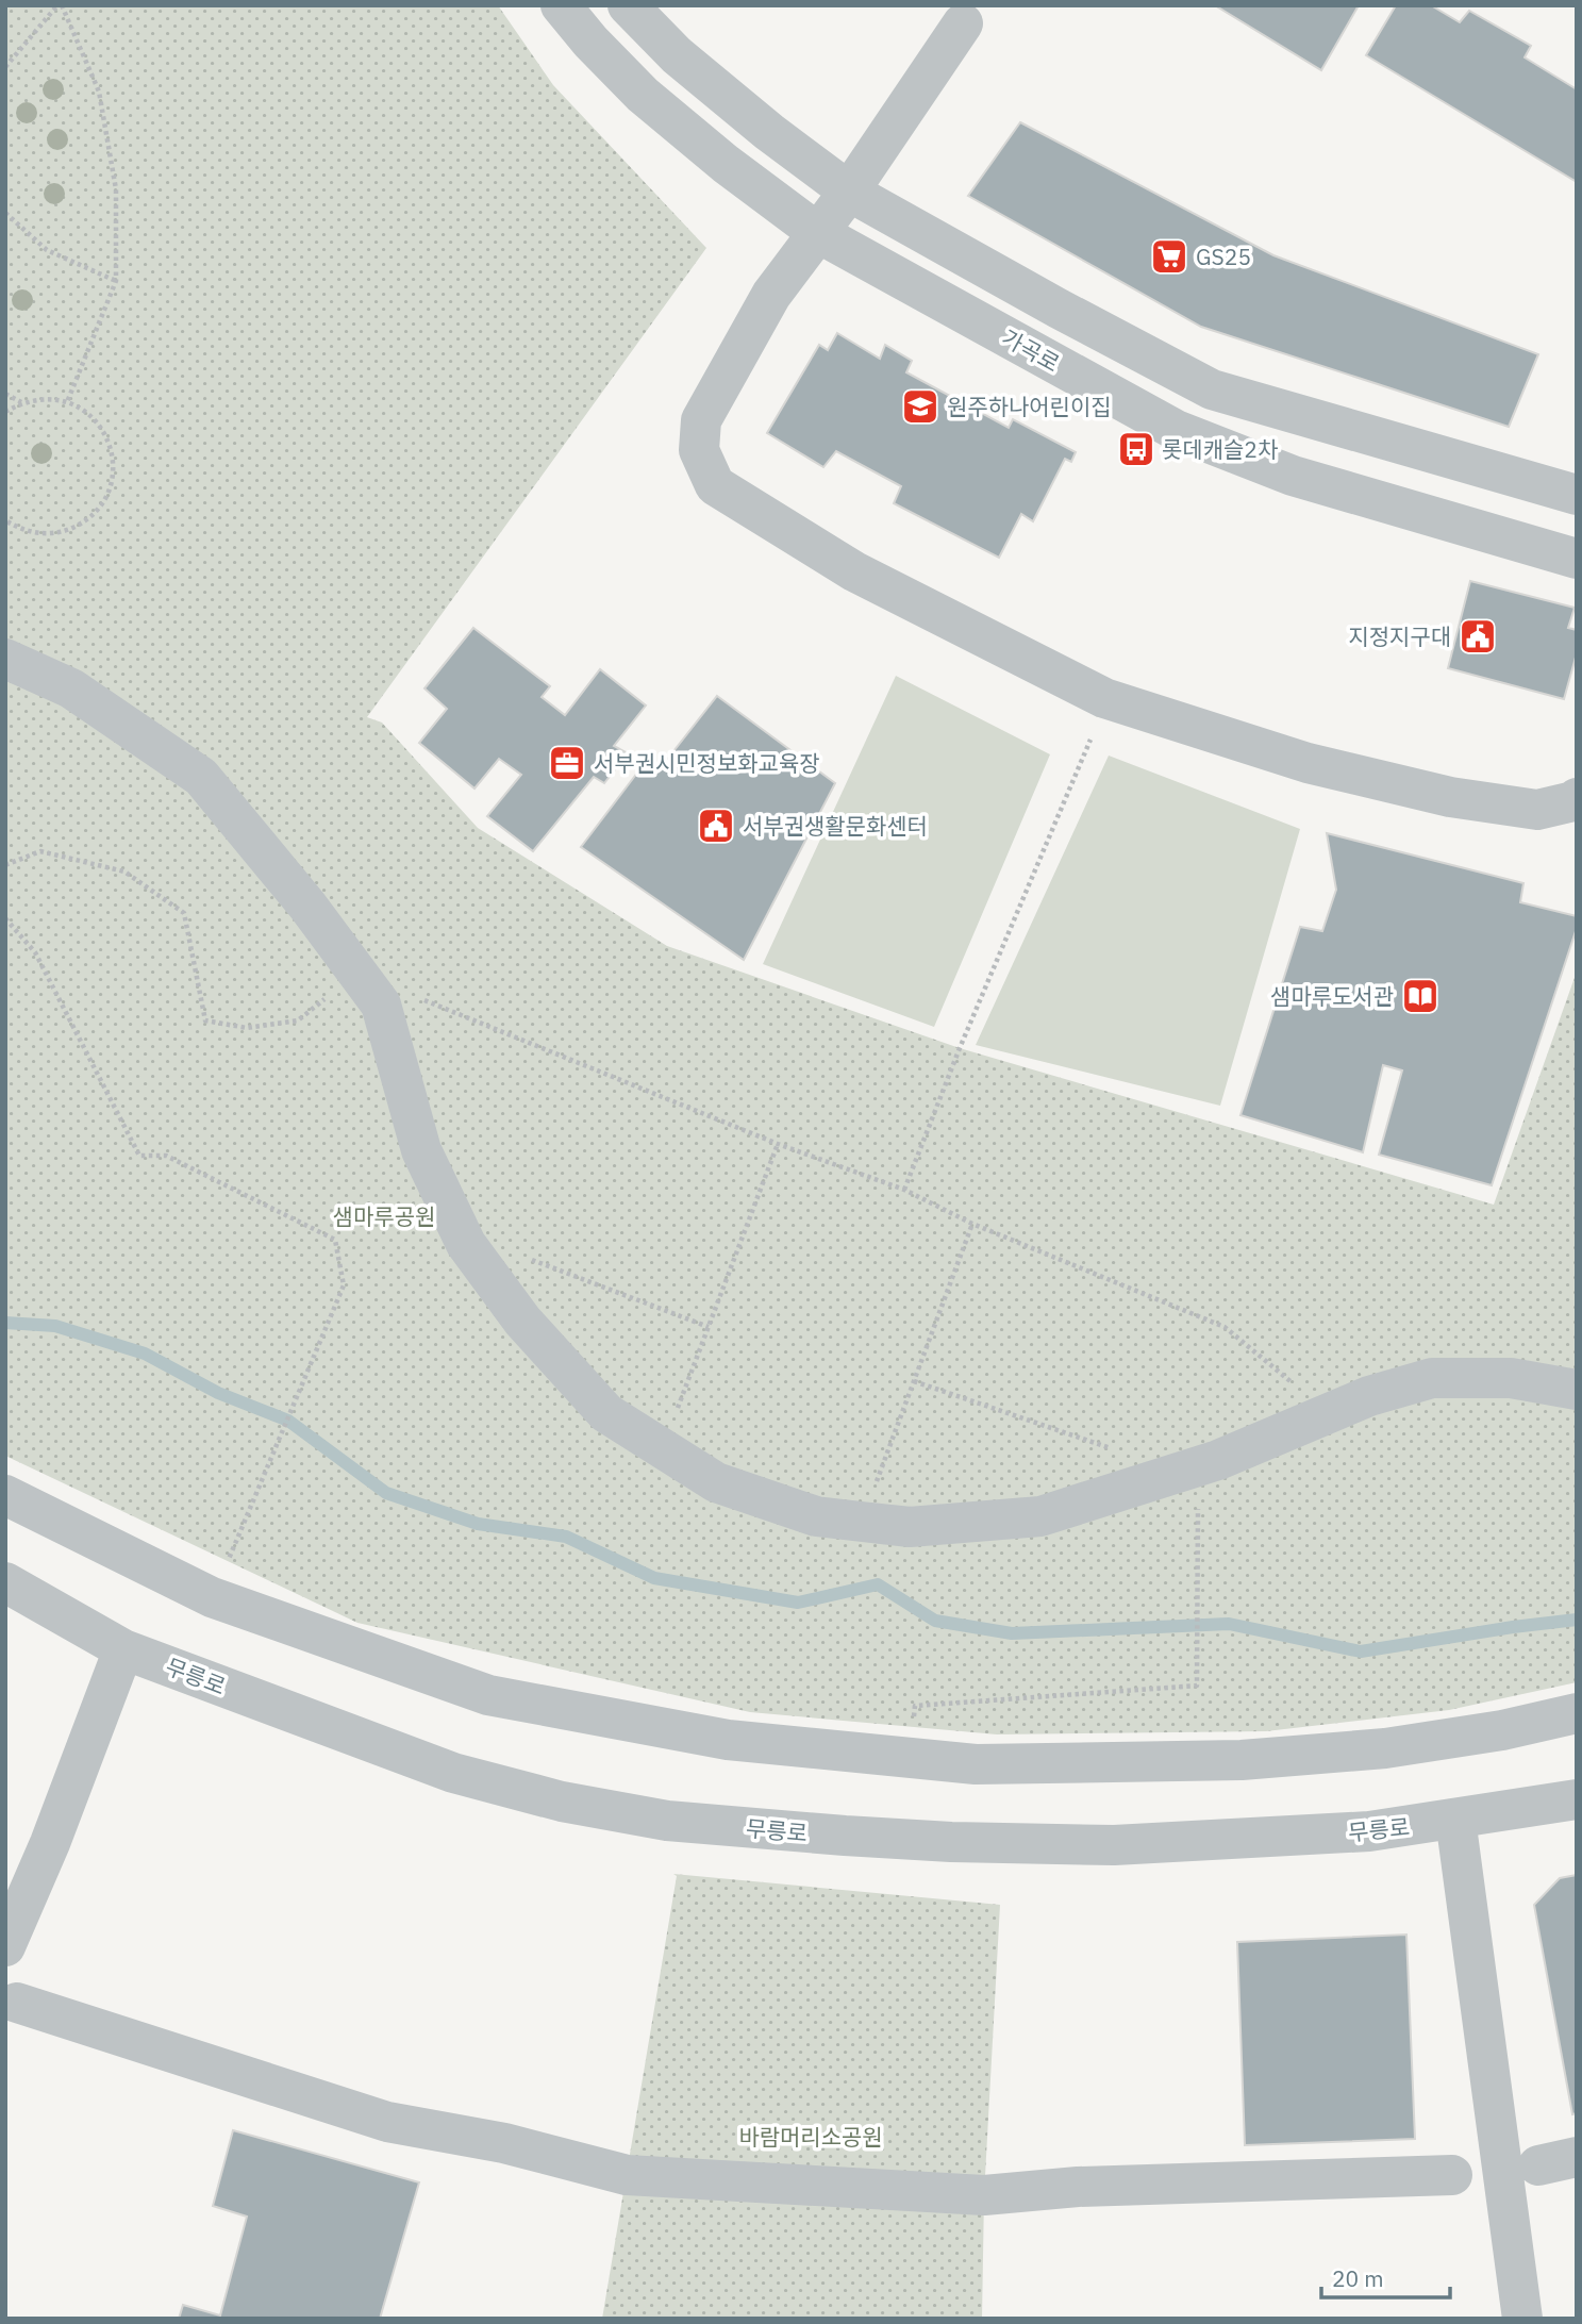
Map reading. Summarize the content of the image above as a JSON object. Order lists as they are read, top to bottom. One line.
{"streets":{"street":["가곡로","무릉로"]},"parks":["샘마루공원","바람머리소공원"],"places":{"supermarket":["GS25"],"school or university":["원주하나어린이집"],"bus stop":["롯데캐슬2차"],"public building":["지정지구대","서부권생활문화센터"],"office":["서부권시민정보화교육장"],"library":["샘마루도서관"]},"scale_bar":"20 m"}
